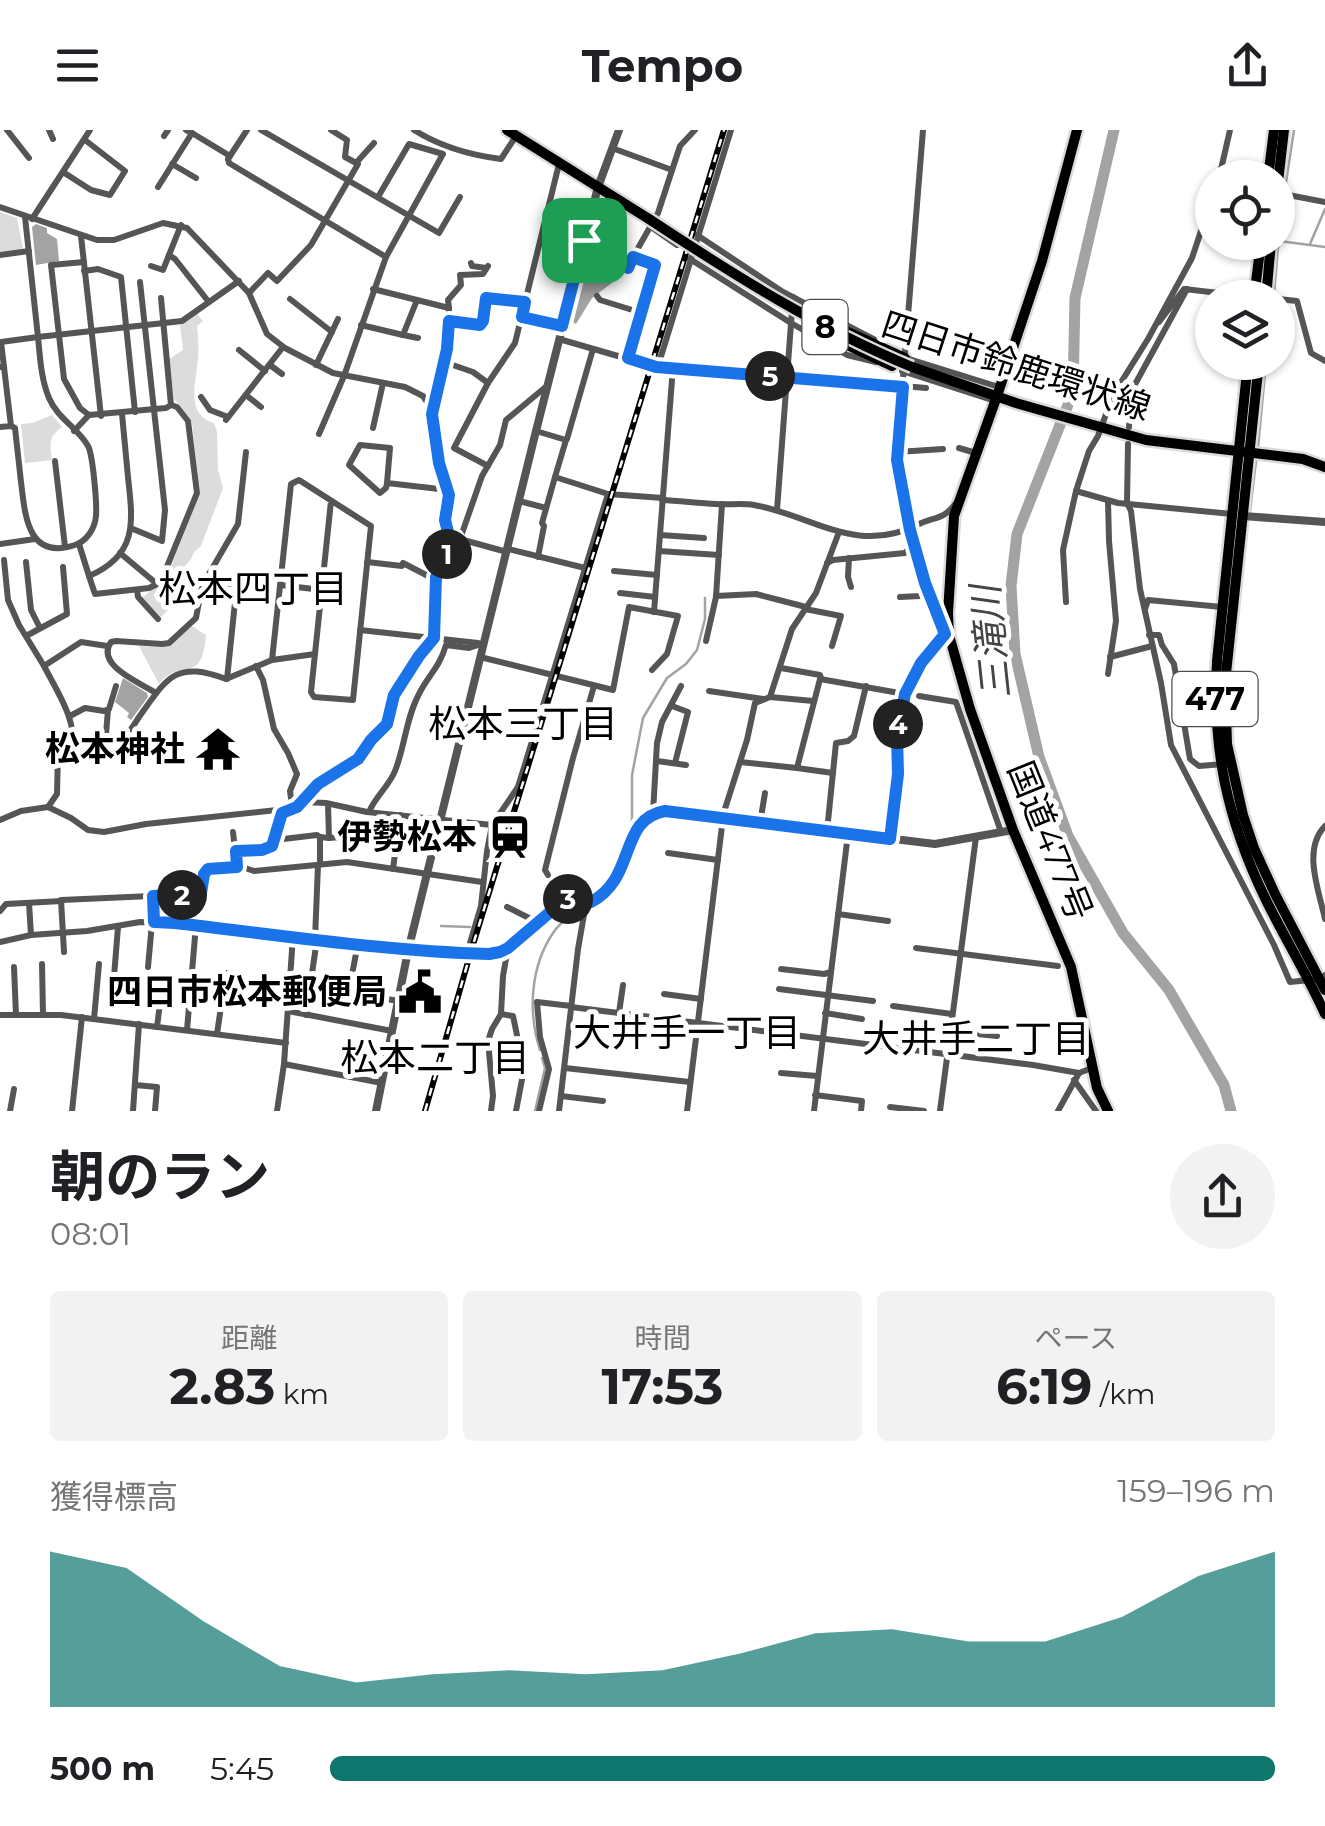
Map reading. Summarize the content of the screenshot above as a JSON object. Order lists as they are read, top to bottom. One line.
{"streets":{"main road":["8","四日市鈴鹿環状線","477","国道477号"]},"crossings":[["8","四日市鈴鹿環状線"],["四日市鈴鹿環状線","477"],["四日市鈴鹿環状線","国道477号"]],"districts":["松本四丁目","松本三丁目","大井手一丁目","大井手二丁目","松本二丁目"],"water":["三滝川"],"places":{"temple":["松本神社"],"station":["伊勢松本"],"public building":["四日市松本郵便局"]},"page":{"header":"Tempo","pins":["5","1","4","2","3"],"heading":["朝のラン","08:01"],"stats":[["距離","2.83 km"],["時間","17:53"],["ペース","6:19 /km"]],"chart":["獲得標高","159–196 m"],"list":[{"name":"500 m","note":"5:45"}]}}
